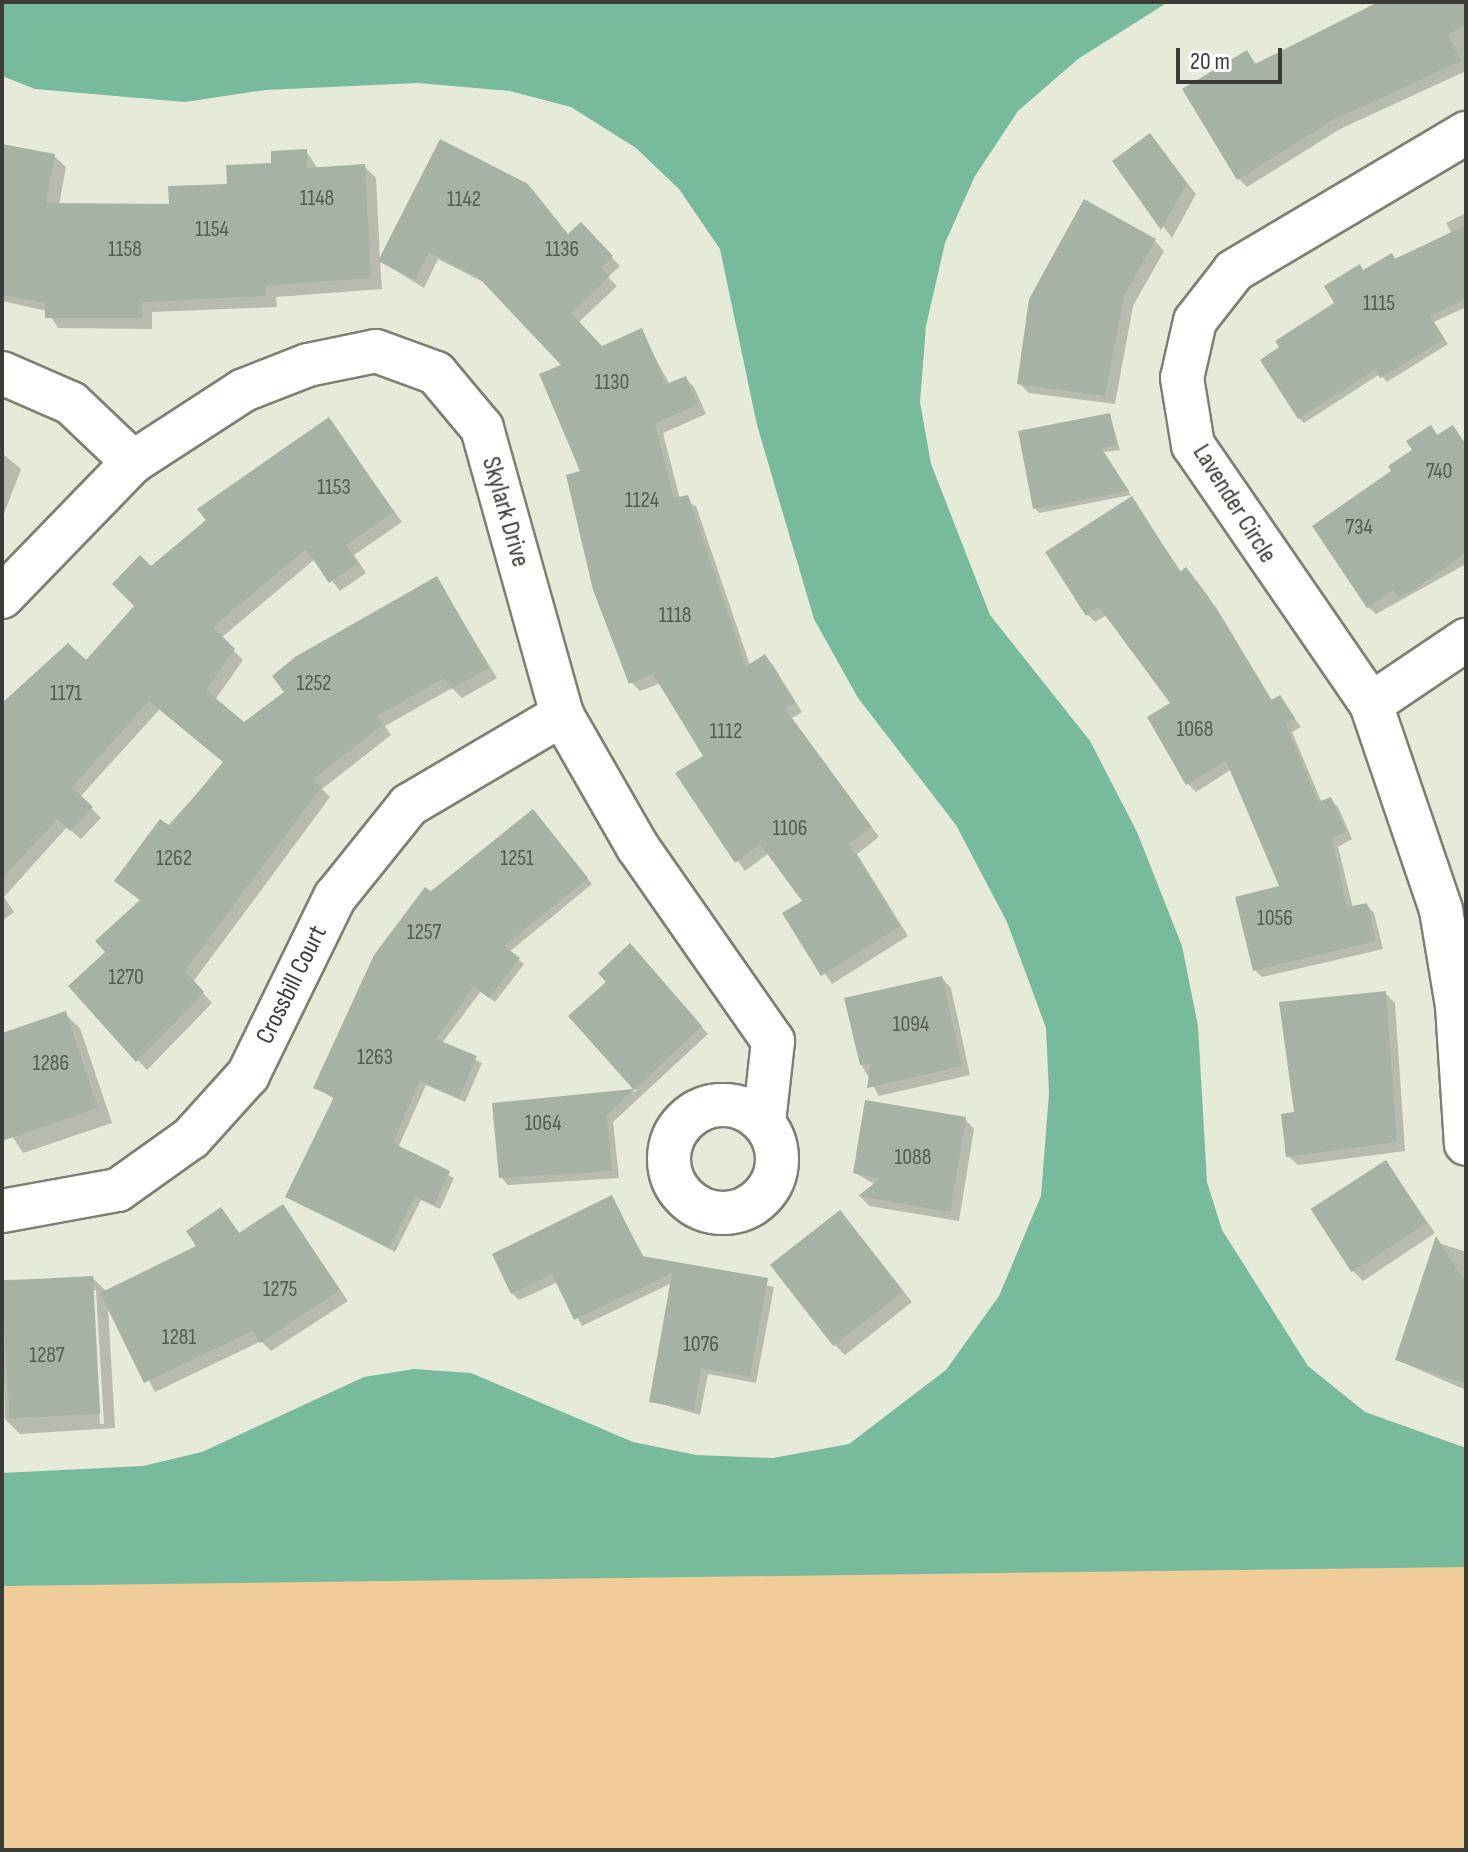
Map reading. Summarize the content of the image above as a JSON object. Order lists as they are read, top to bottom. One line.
{"streets":{"street":["Lavender Circle","Skylark Drive","Crossbill Court"]},"crossings":[["Skylark Drive","Crossbill Court"]],"house_numbers":["1148","1142","1154","1158","1136","1115","1130","740","1153","1124","734","1118","1252","1171","1068","1112","1106","1262","1251","1056","1257","1270","1094","1263","1286","1064","1088","1275","1281","1076","1287"],"scale_bar":"20 m"}
